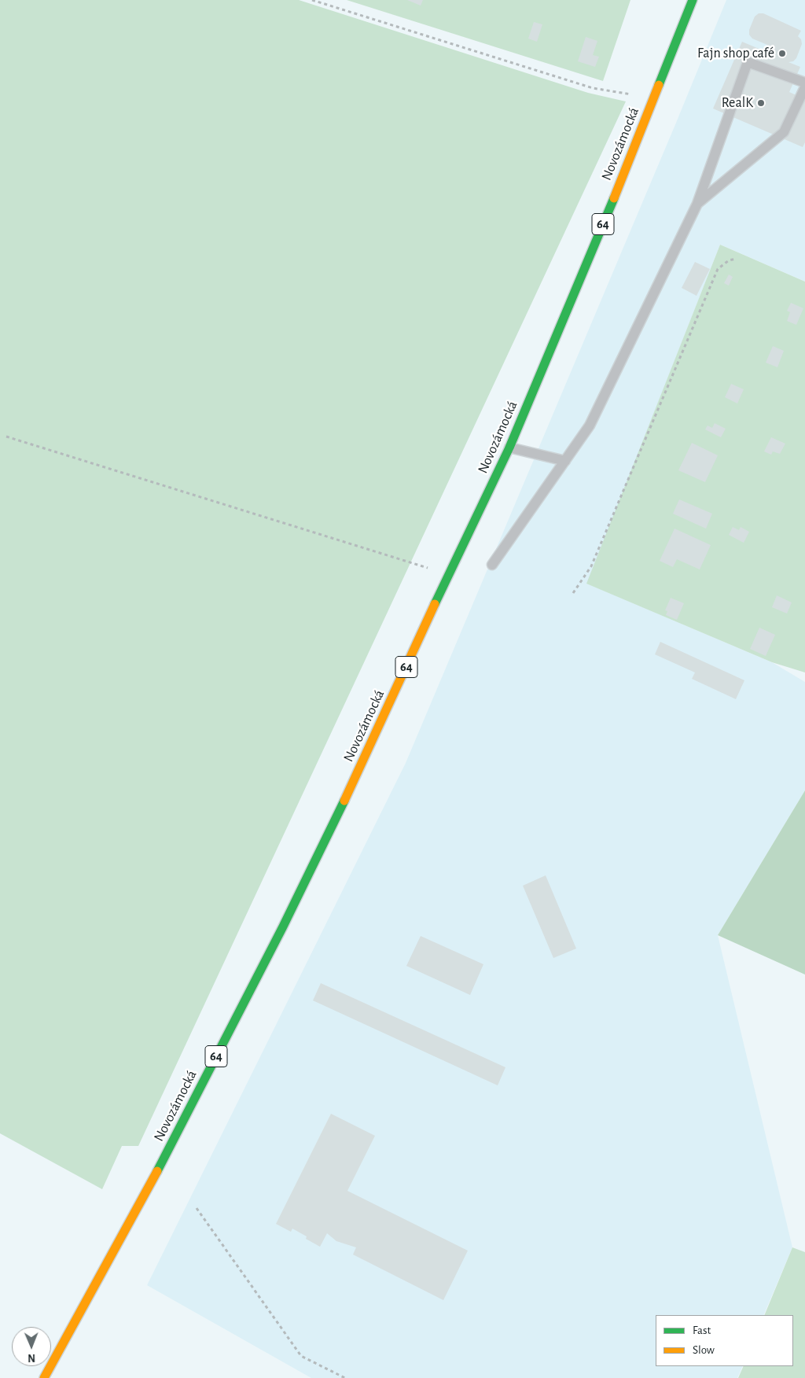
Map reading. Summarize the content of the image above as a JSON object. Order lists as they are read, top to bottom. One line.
{"streets":{"main road":["Novozámocká","64"]},"places":["Fajn shop café","RealK"],"legend":["Fast","Slow"],"north":"bottom"}
